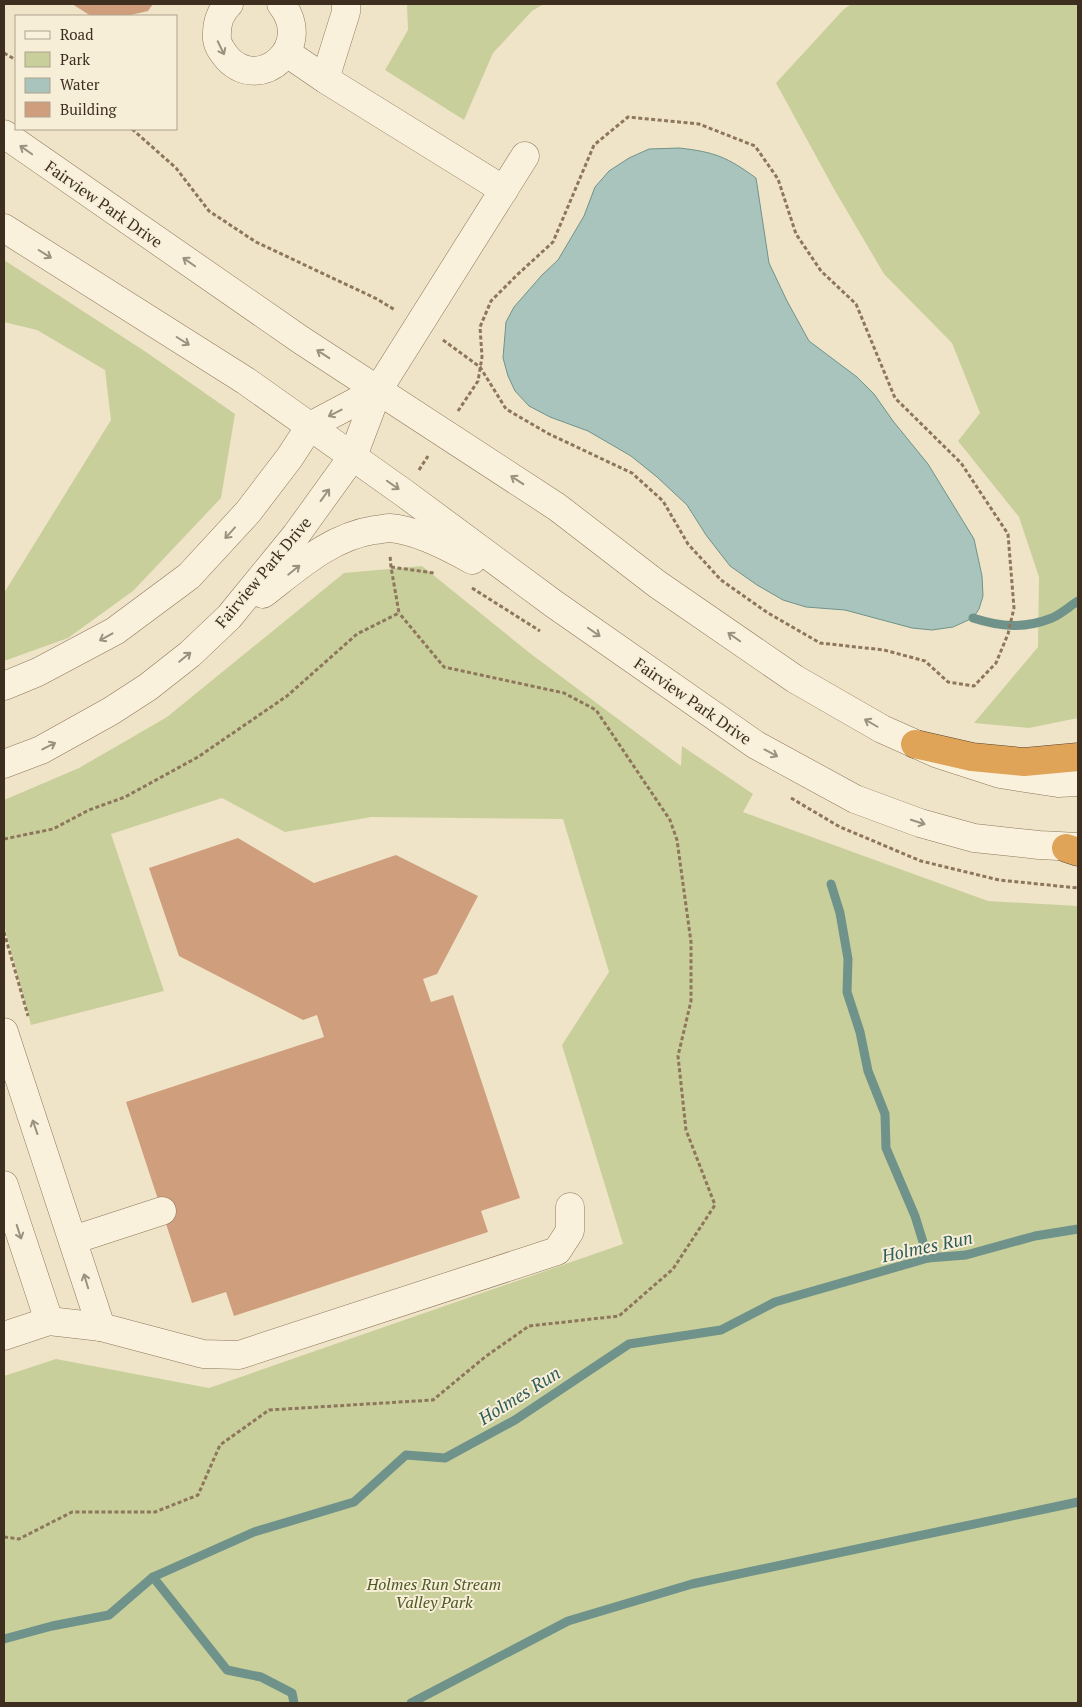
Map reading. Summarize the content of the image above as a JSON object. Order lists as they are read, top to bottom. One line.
{"streets":{"street":["Fairview Park Drive"]},"water":["Holmes Run"],"parks":["Holmes Run Stream Valley Park"],"legend":["Road","Park","Water","Building"]}
